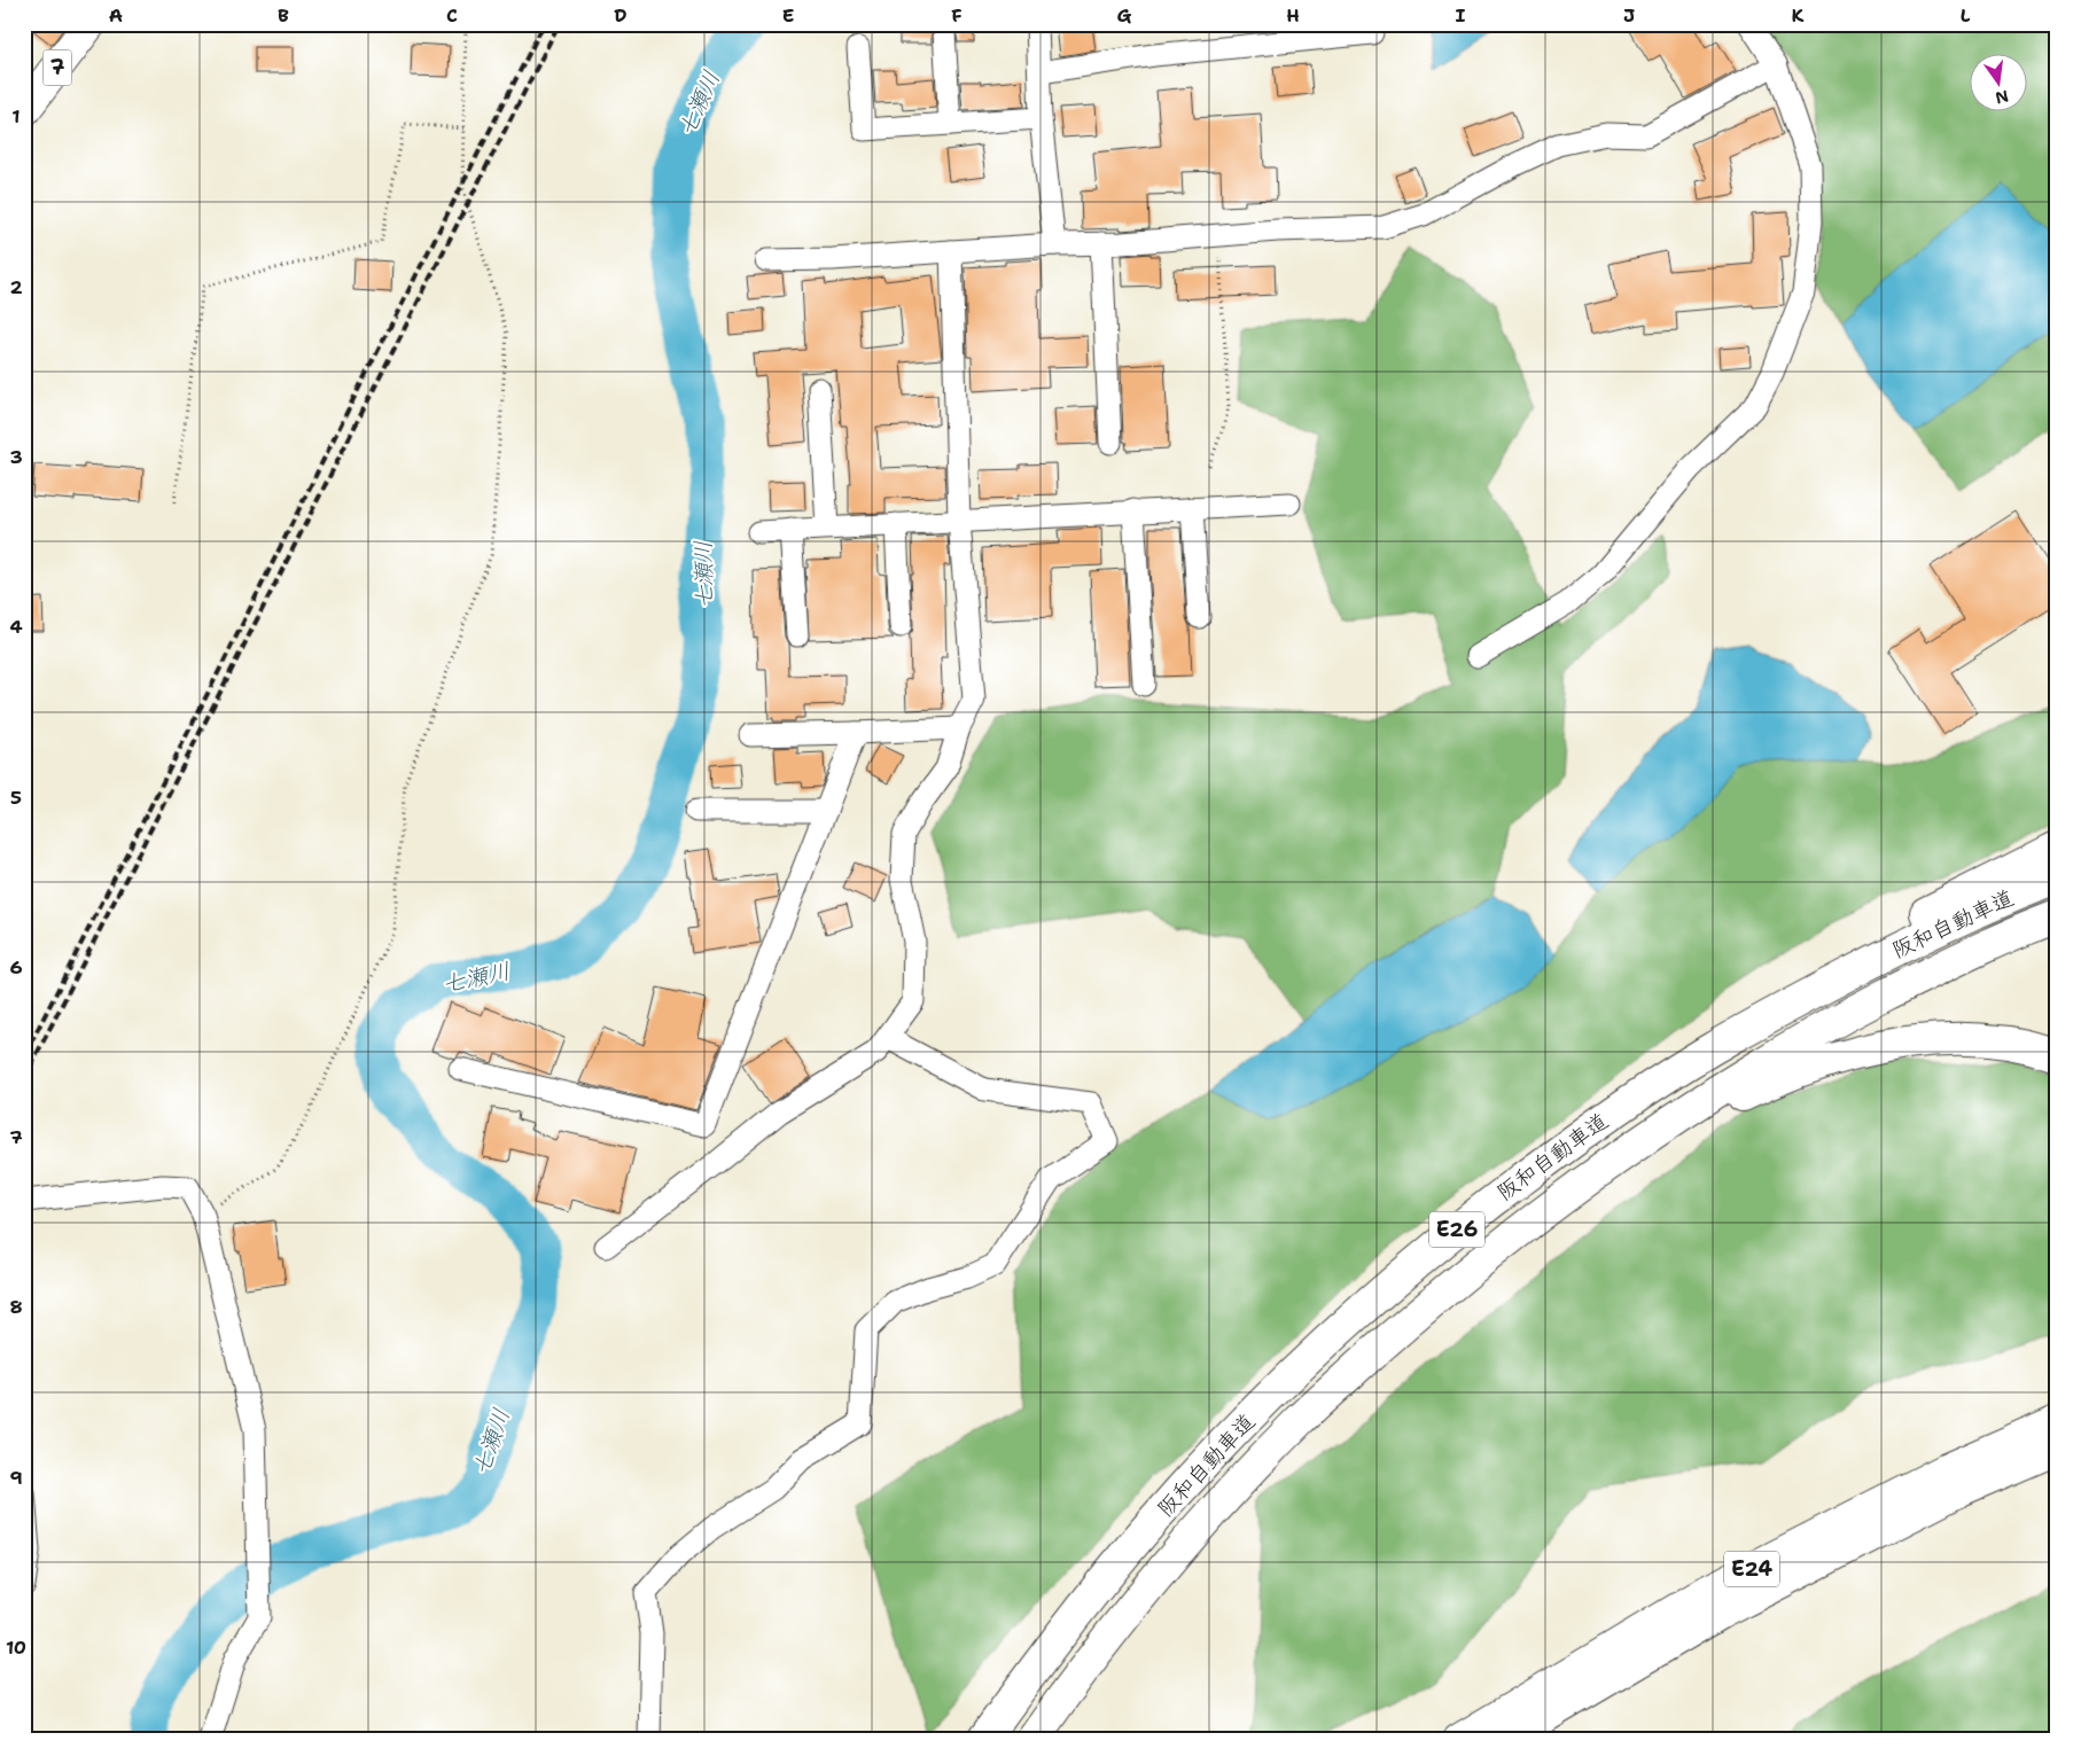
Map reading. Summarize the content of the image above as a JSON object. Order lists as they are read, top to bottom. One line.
{"streets":{"main road":["7","阪和自動車道","E26","E24"]},"water":["七瀬川"],"north":"bottom","grid":{"columns":["A","B","C","D","E","F","G","H","I","J","K","L"],"rows":["1","2","3","4","5","6","7","8","9","10"]}}
